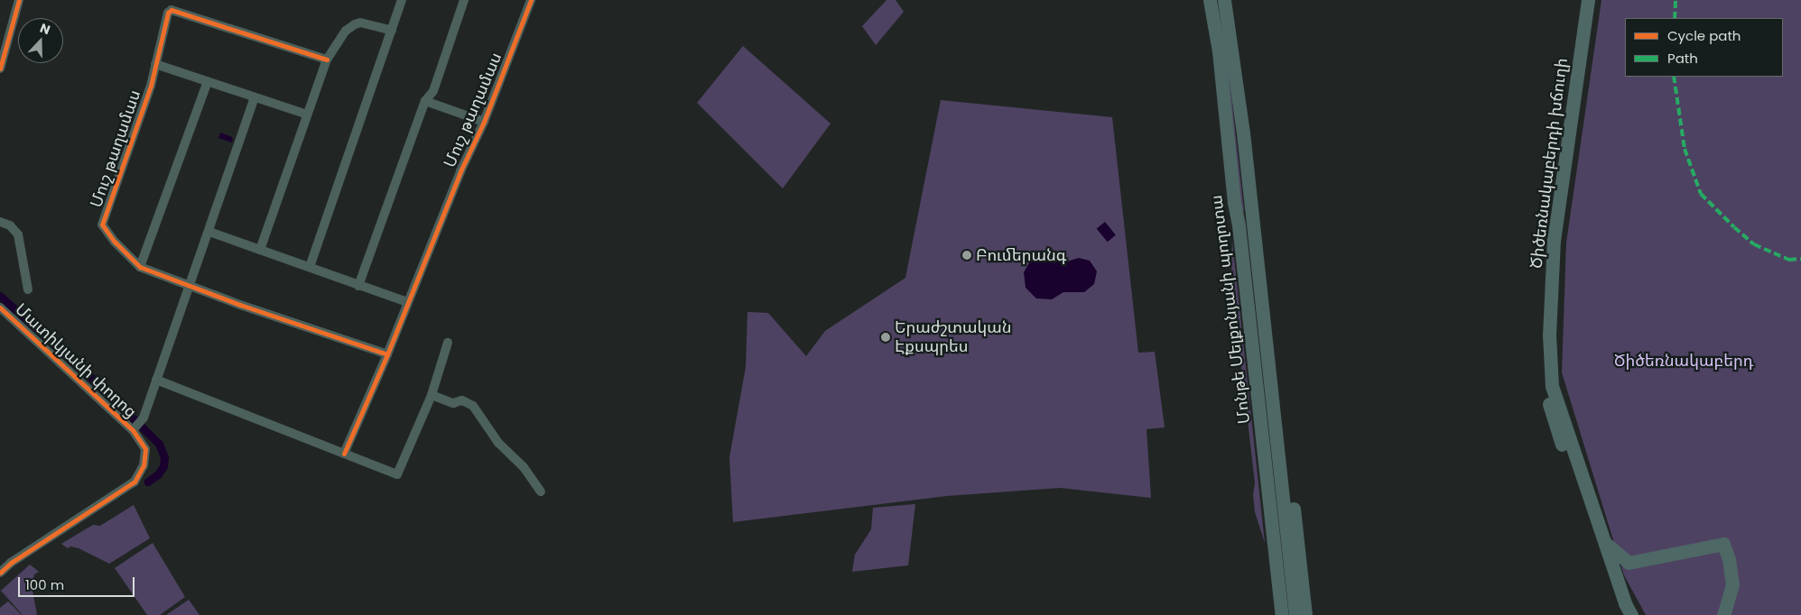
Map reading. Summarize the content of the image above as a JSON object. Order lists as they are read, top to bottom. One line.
{"streets":{"main road":["Ծիծեռնակաբերդի խճուղի","Մոնթե Մելքոնյանի պողոտա"],"street":["Մուշ թաղամաս","Մատիկյանի փողոց"]},"parks":["Ծիծեռնակաբերդ"],"places":["Բումերանգ","Երաժշտական Էքսպրես"],"legend":["Cycle path","Path"],"scale_bar":"100 m","north":"top"}
